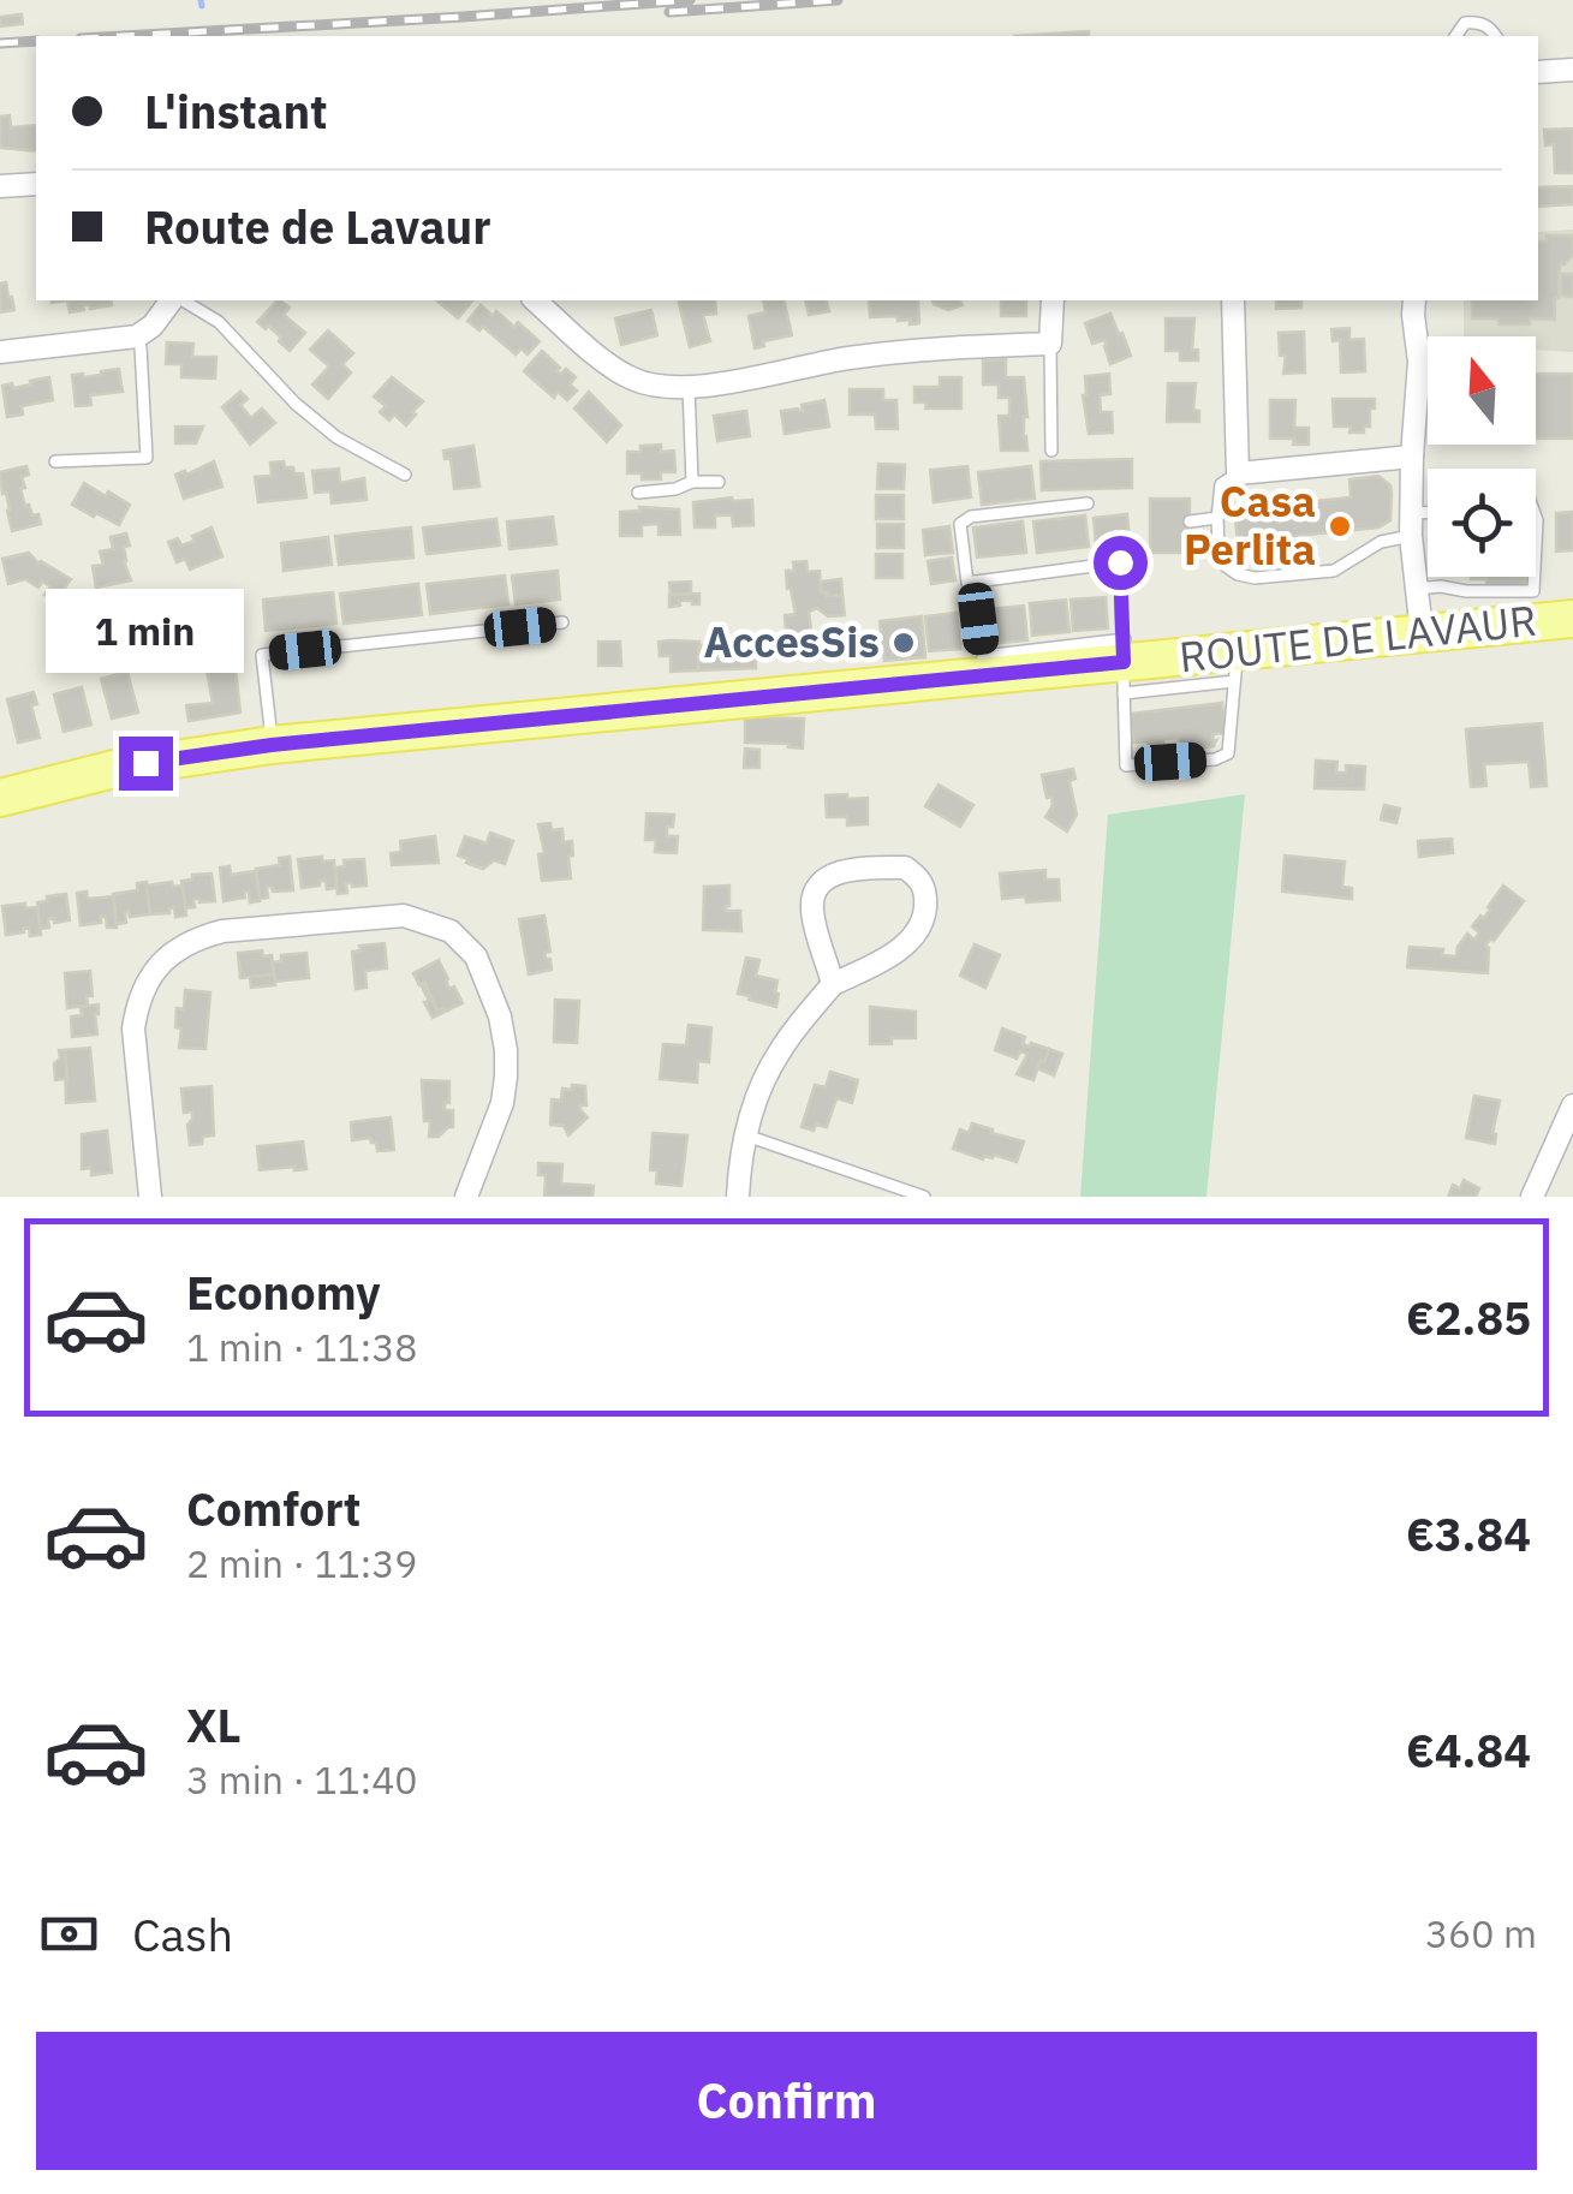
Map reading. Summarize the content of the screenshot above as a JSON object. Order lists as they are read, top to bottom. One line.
{"streets":{"main road":["ROUTE DE LAVAUR"]},"places":["Casa Perlita","AccesSis"],"north":"top","page":{"banner":["L'instant","Route de Lavaur"],"bubble":"1 min","list":[{"name":"Economy","note":"1 min · 11:38","value":"€2.85"},{"name":"Comfort","note":"2 min · 11:39","value":"€3.84"},{"name":"XL","note":"3 min · 11:40","value":"€4.84"}],"pay":["Cash","360 m"],"buttons":"Confirm"}}
